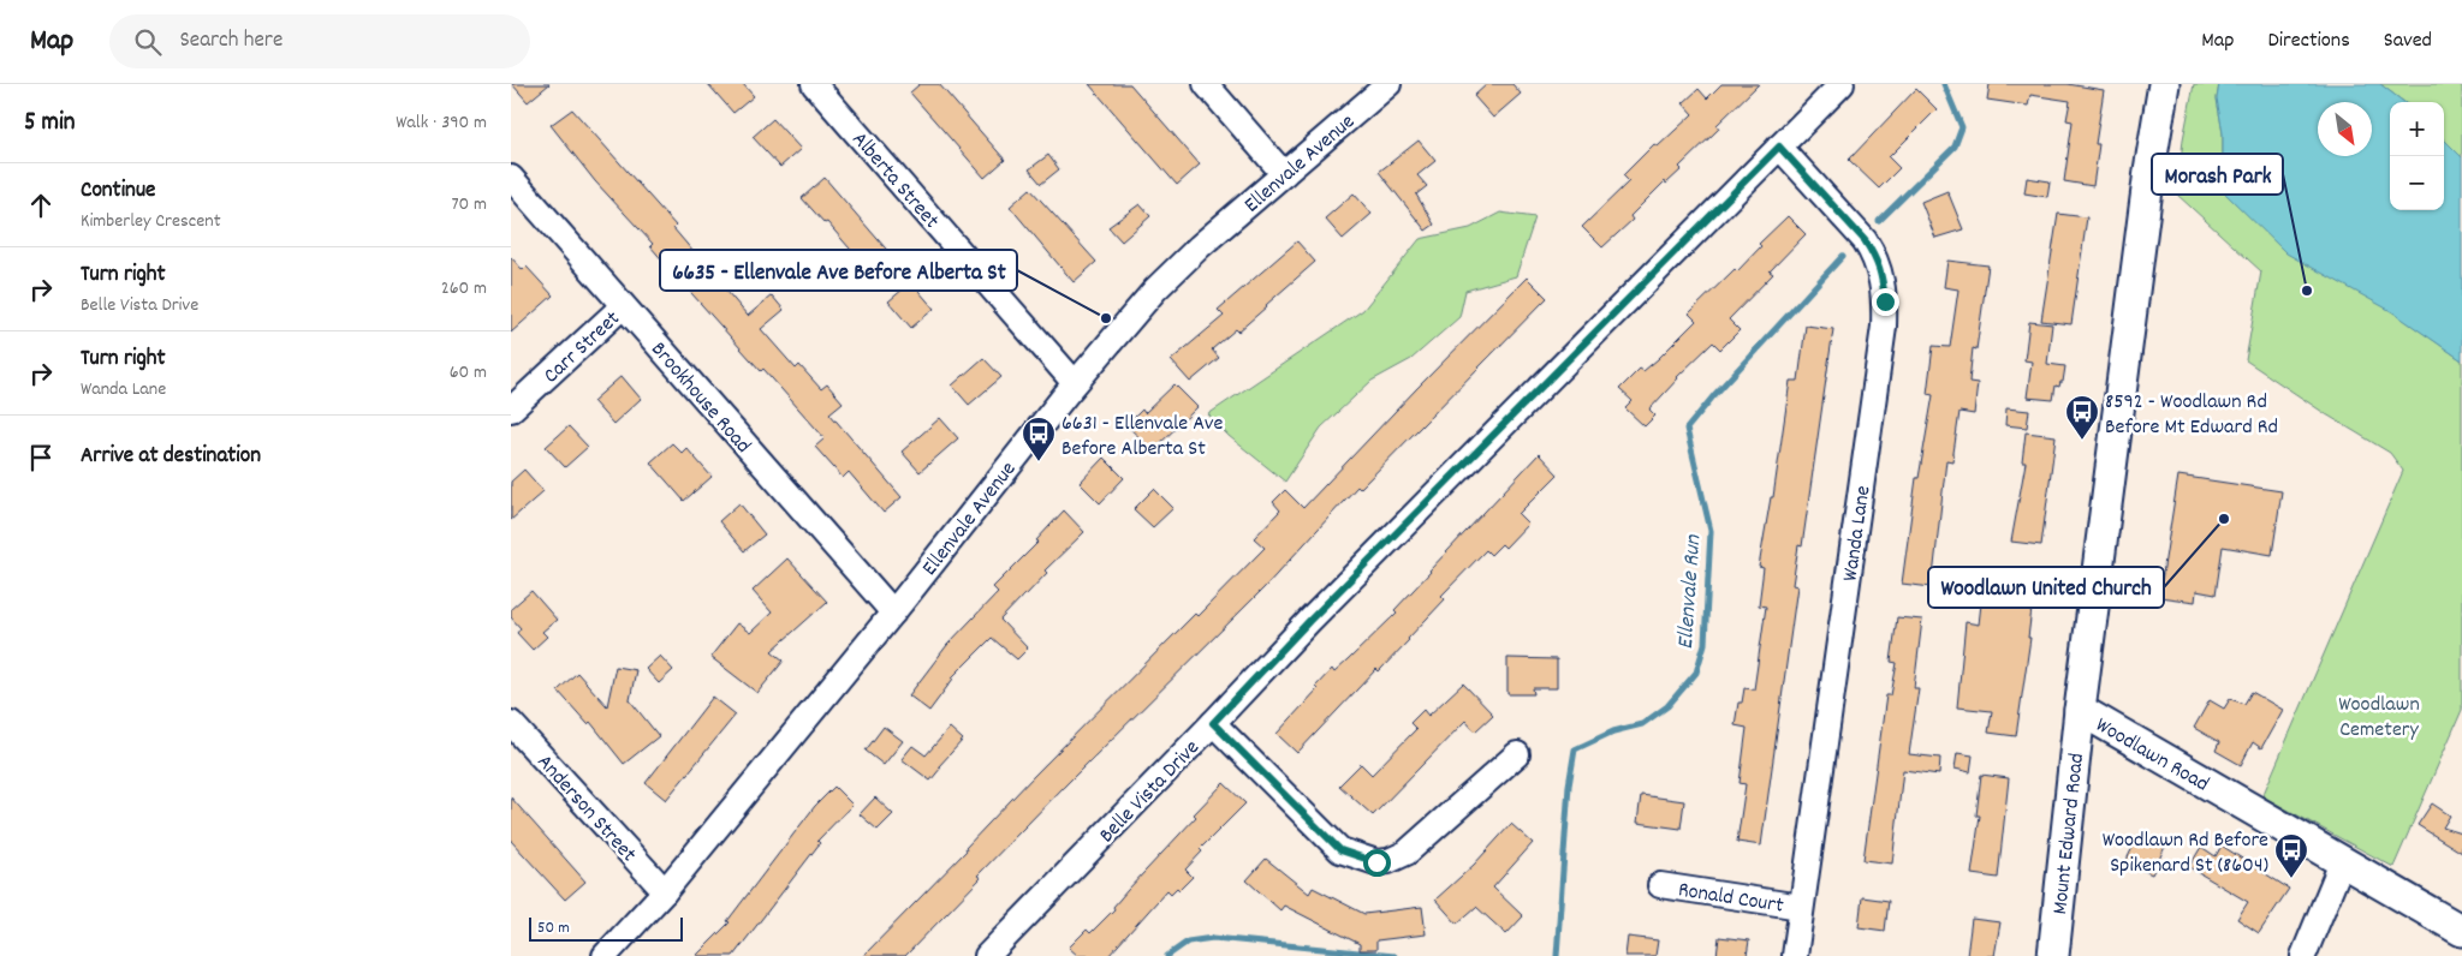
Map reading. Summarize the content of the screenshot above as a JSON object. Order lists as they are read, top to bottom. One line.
{"streets":{"street":["Ellenvale Avenue","Alberta Street","Carr Street","Brookhouse Road","Wanda Lane","Woodlawn Road","Belle Vista Drive","Anderson Street","Mount Edward Road","Ronald Court"]},"crossings":[["Ellenvale Avenue","Alberta Street"],["Ellenvale Avenue","Brookhouse Road"],["Ellenvale Avenue","Anderson Street"],["Carr Street","Brookhouse Road"],["Wanda Lane","Belle Vista Drive"],["Wanda Lane","Ronald Court"],["Woodlawn Road","Mount Edward Road"]],"water":["Ellenvale Run"],"parks":["Woodlawn Cemetery"],"places":{"other":["Morash Park","6635 - Ellenvale Ave Before Alberta St","Woodlawn United Church"],"bus stop":["8592 - Woodlawn Rd Before Mt Edward Rd","6631 - Ellenvale Ave Before Alberta St","Woodlawn Rd Before Spikenard St (8604)"]},"scale_bar":"50 m","north":"bottom right","page":{"header":"Map","search":"Search here","nav":["Map","Directions","Saved"],"heading":["5 min","Walk · 390 m"],"map_buttons":["+","−"],"list":[["Continue","Kimberley Crescent","70 m"],["Turn right","Belle Vista Drive","260 m"],["Turn right","Wanda Lane","60 m"],"Arrive at destination"],"scale":"50 m"}}
